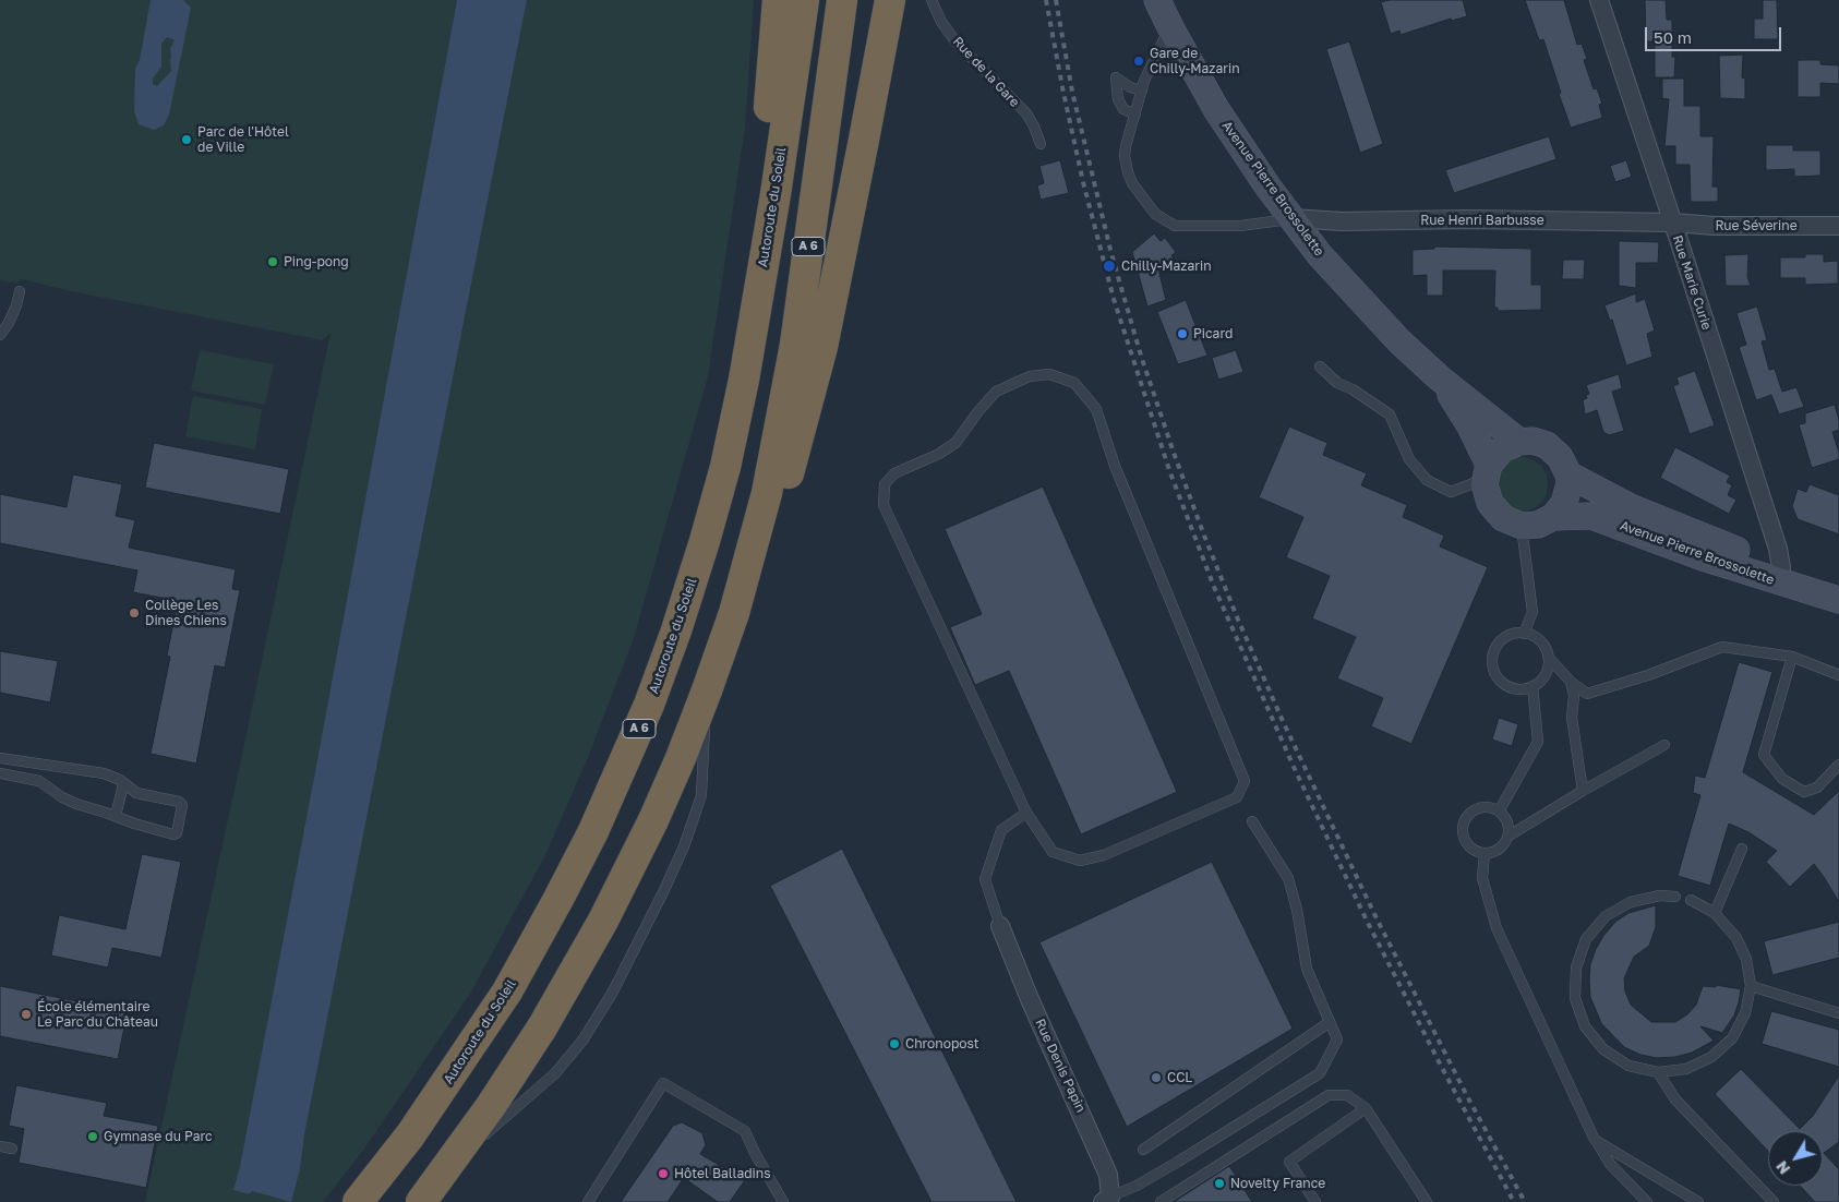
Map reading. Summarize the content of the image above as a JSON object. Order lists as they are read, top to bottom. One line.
{"streets":{"highway":["Autoroute du Soleil","A 6"],"main road":["Avenue Pierre Brossolette"],"street":["Rue Henri Barbusse","Rue Séverine","Rue Marie Curie","Rue Denis Papin"],"lane":["Rue de la Gare"]},"crossings":[["Avenue Pierre Brossolette","Rue Henri Barbusse"],["Avenue Pierre Brossolette","Rue Marie Curie"],["Rue Henri Barbusse","Rue Séverine"],["Rue Henri Barbusse","Rue Marie Curie"],["Rue Séverine","Rue Marie Curie"]],"places":["Gare de Chilly-Mazarin","Parc de l'Hôtel de Ville","Ping-pong","Chilly-Mazarin","Picard","Collège Les Dines Chiens","École élémentaire Le Parc du Château","Chronopost","CCL","Gymnase du Parc","Hôtel Balladins","Novelty France"],"scale_bar":"50 m","north":"bottom left"}
